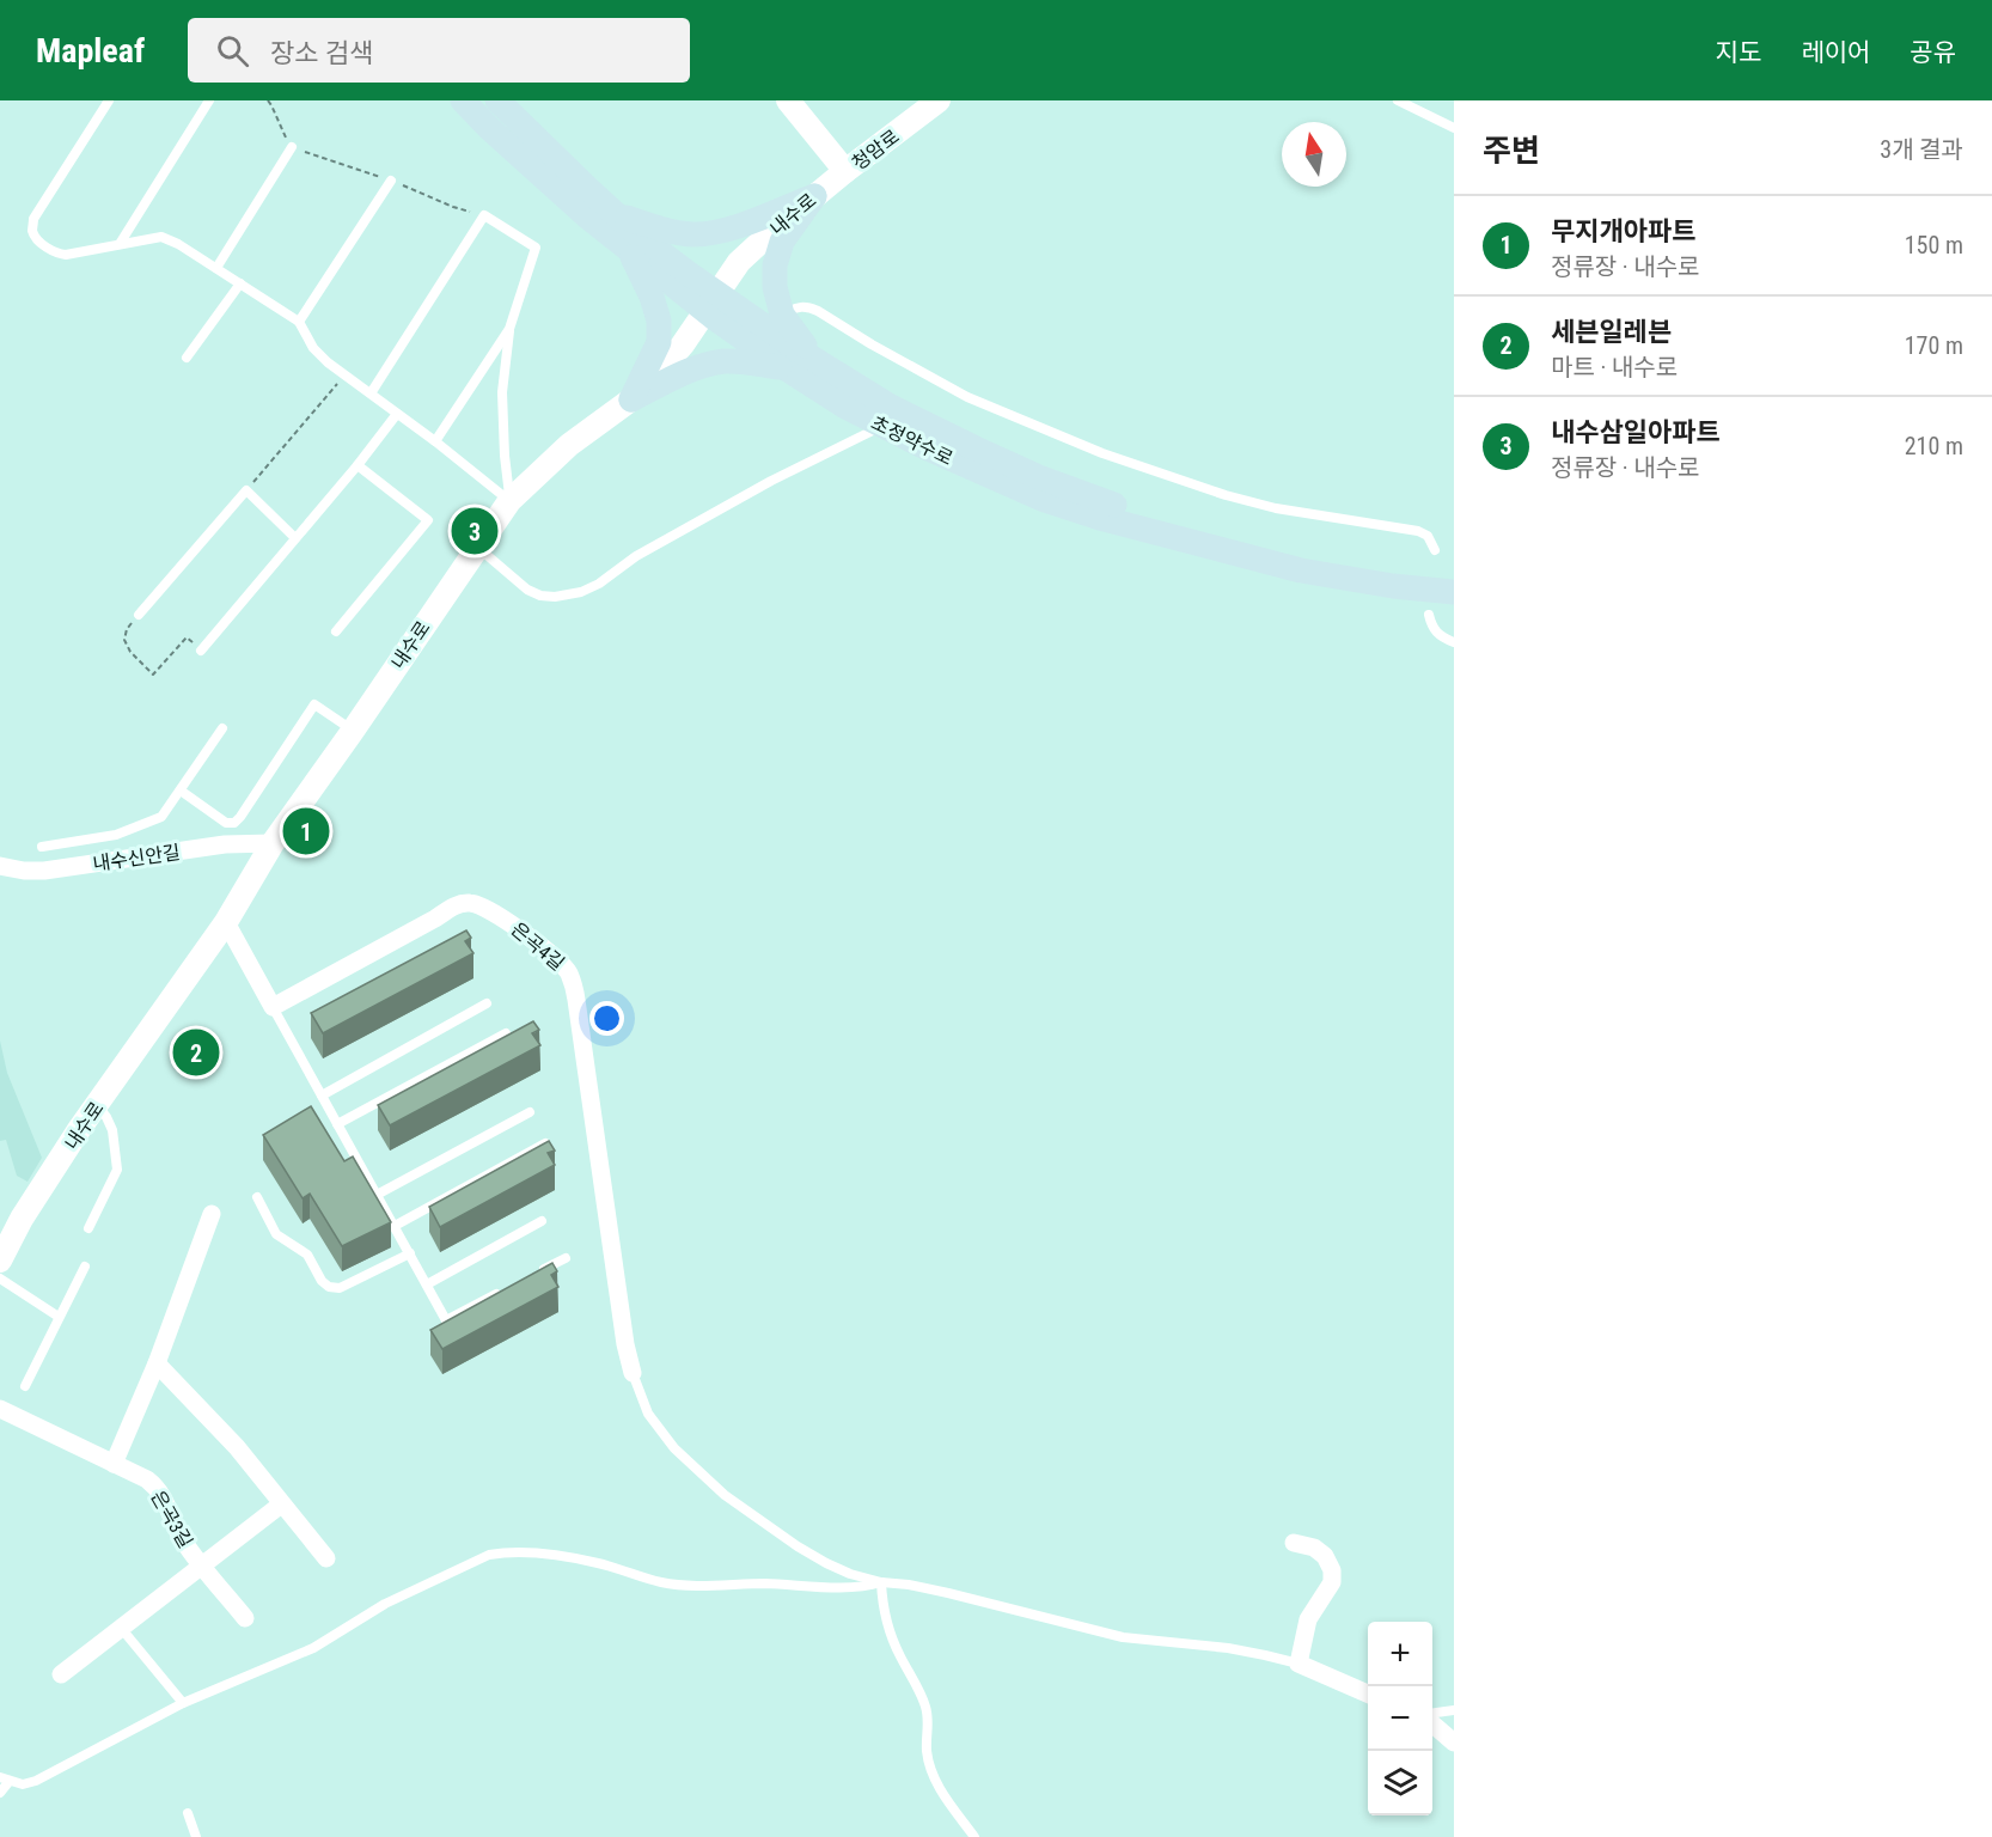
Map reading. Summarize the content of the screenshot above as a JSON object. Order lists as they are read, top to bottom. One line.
{"streets":{"main road":["초정약수로"],"street":["청암로","내수로","내수신안길","은곡4길","은곡3길"]},"crossings":[["청암로","내수로"],["내수로","초정약수로"],["내수로","내수신안길"]],"north":"top","page":{"header":"Mapleaf","search":"장소 검색","nav":["지도","레이어","공유"],"heading":["주변","3개 결과"],"list":[{"mark":"1","name":"무지개아파트","note":"정류장 · 내수로","value":"150 m"},{"mark":"2","name":"세븐일레븐","note":"마트 · 내수로","value":"170 m"},{"mark":"3","name":"내수삼일아파트","note":"정류장 · 내수로","value":"210 m"}],"pins":["3","1","2"],"map_buttons":["+","−"]}}
